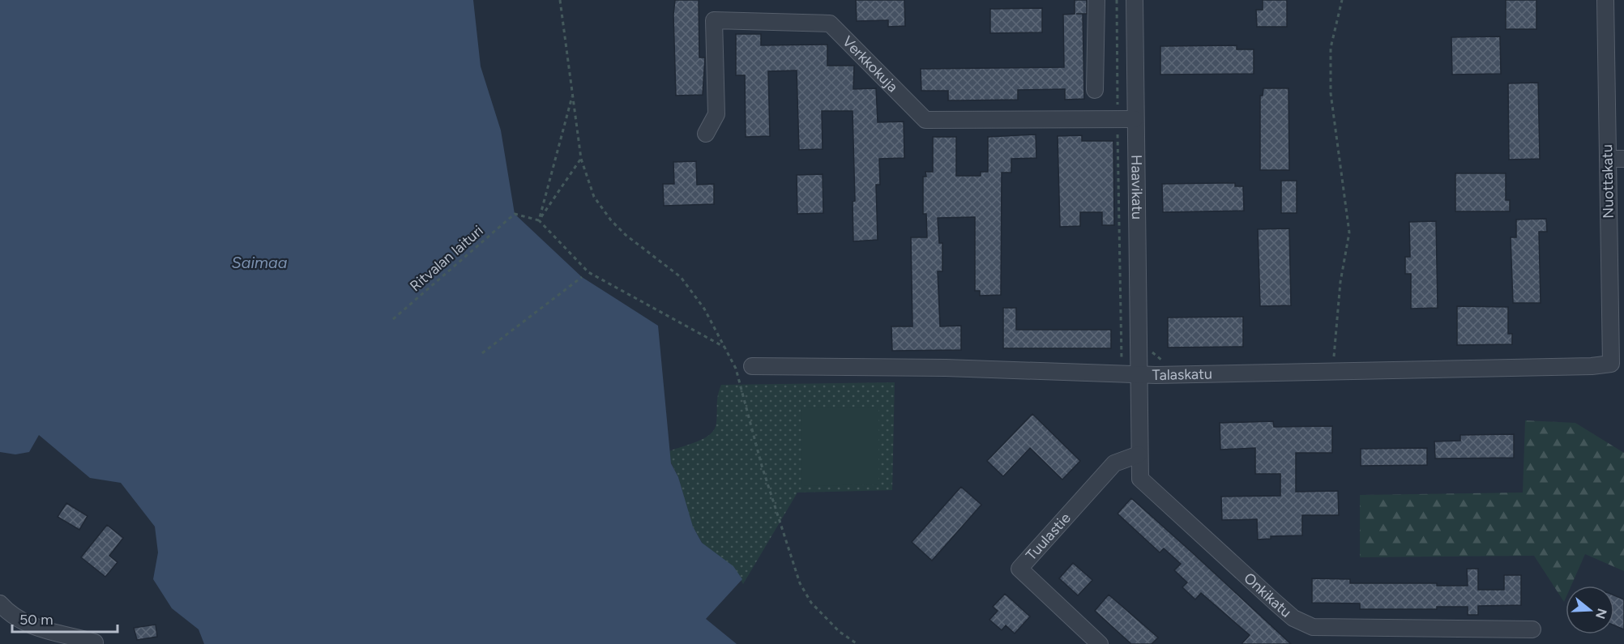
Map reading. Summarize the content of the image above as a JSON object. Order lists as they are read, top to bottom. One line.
{"streets":{"street":["Verkkokuja","Nuottakatu","Haavikatu","Talaskatu","Tuulastie","Onkikatu"],"path":["Ritvalan laituri"]},"crossings":[["Verkkokuja","Haavikatu"],["Nuottakatu","Talaskatu"],["Haavikatu","Talaskatu"],["Haavikatu","Onkikatu"],["Talaskatu","Onkikatu"],["Tuulastie","Onkikatu"]],"water":["Saimaa"],"scale_bar":"50 m","north":"right"}
